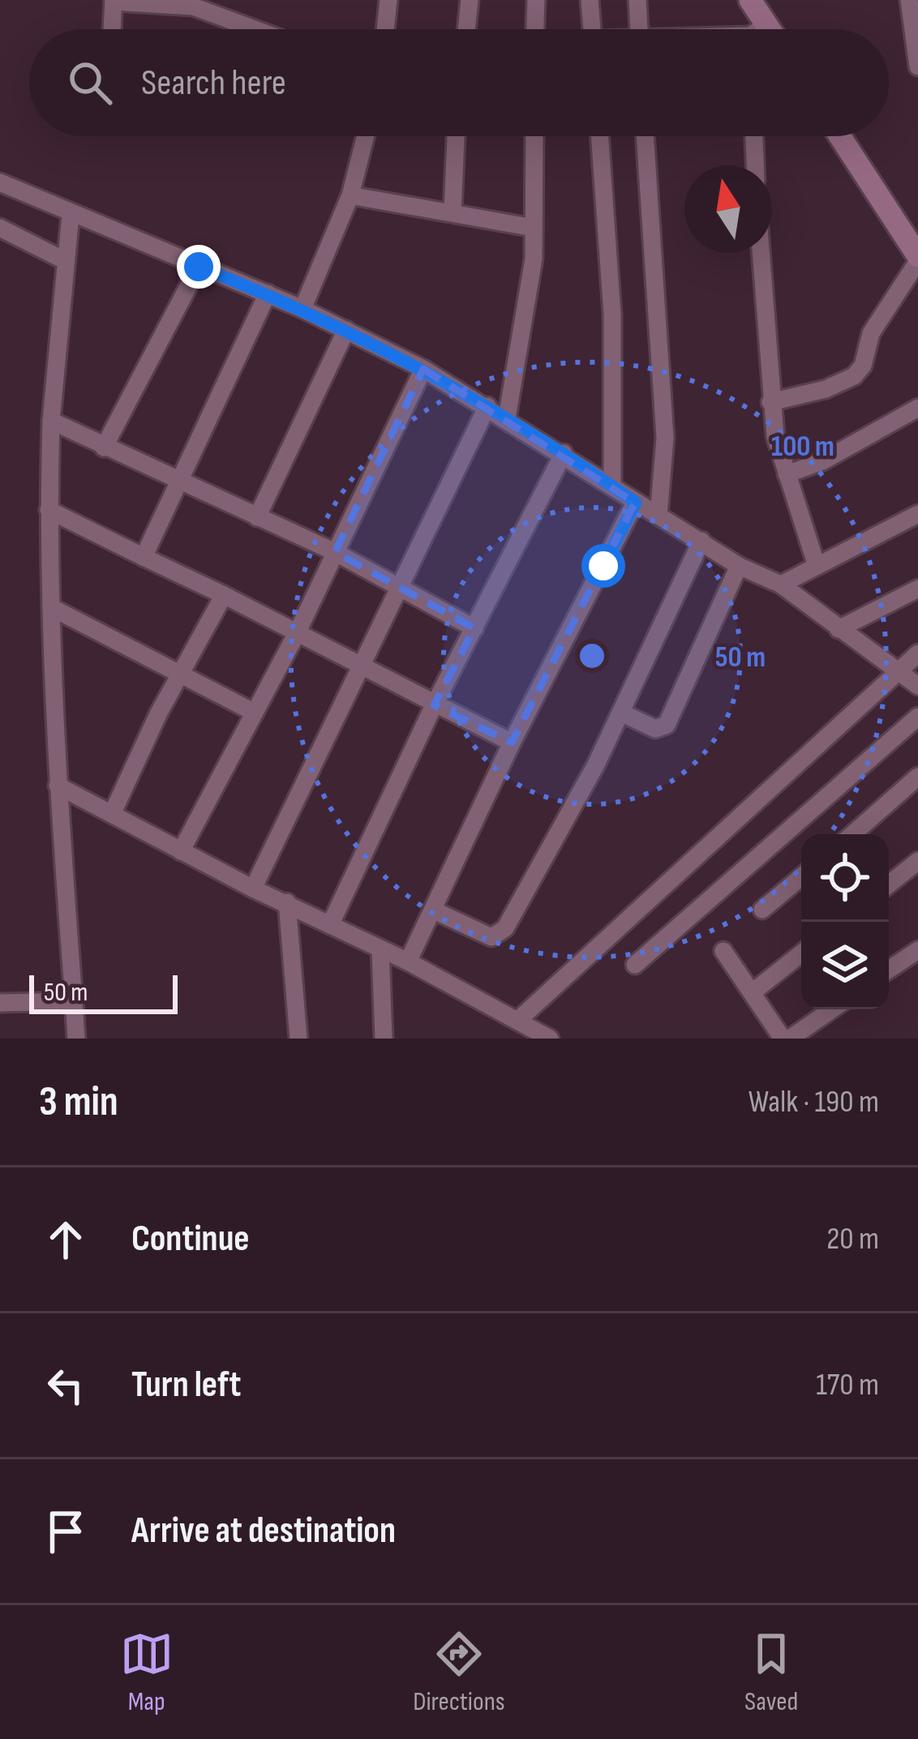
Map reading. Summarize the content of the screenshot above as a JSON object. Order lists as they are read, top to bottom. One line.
{"scale_bar":"50 m","north":"top","page":{"search":"Search here","scale":"50 m","heading":["3 min","Walk · 190 m"],"list":[["Continue","20 m"],["Turn left","170 m"],"Arrive at destination"],"nav":["Map","Directions","Saved"]},"rings":["100 m","50 m"]}
